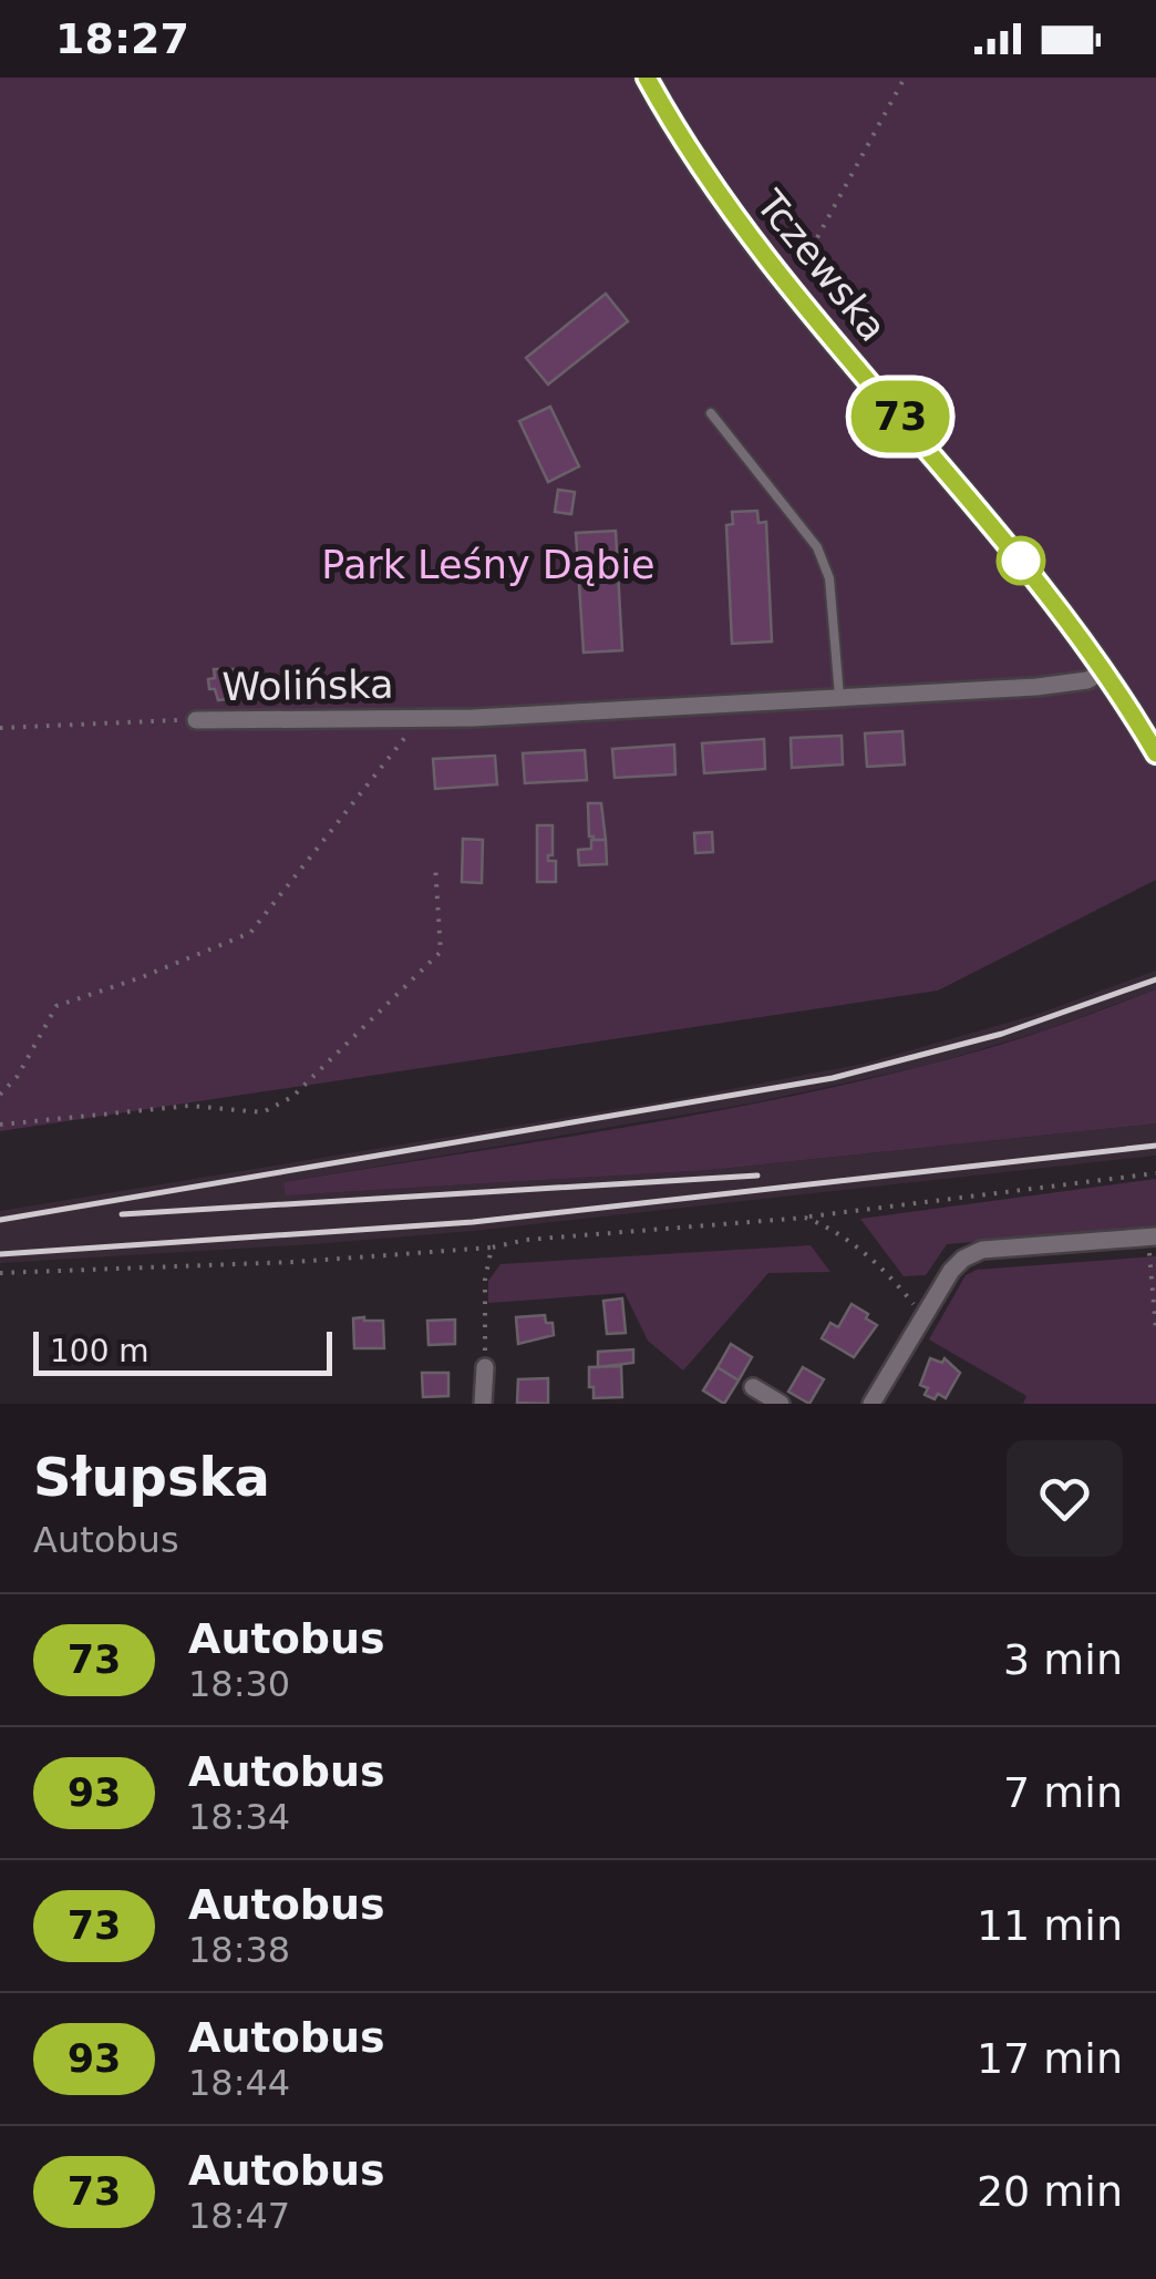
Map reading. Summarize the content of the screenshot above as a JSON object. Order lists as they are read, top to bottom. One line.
{"streets":{"street":["Tczewska","Wolińska"]},"crossings":[["Tczewska","Wolińska"]],"parks":["Park Leśny Dąbie"],"lines":["bus line 73"],"scale_bar":"100 m","page":{"status":"18:27","on_map":"73","scale":"100 m","heading":["Słupska","Autobus"],"list":[{"mark":"73","name":"Autobus","note":"18:30","value":"3 min"},{"mark":"93","name":"Autobus","note":"18:34","value":"7 min"},{"mark":"73","name":"Autobus","note":"18:38","value":"11 min"},{"mark":"93","name":"Autobus","note":"18:44","value":"17 min"},{"mark":"73","name":"Autobus","note":"18:47","value":"20 min"}]}}
